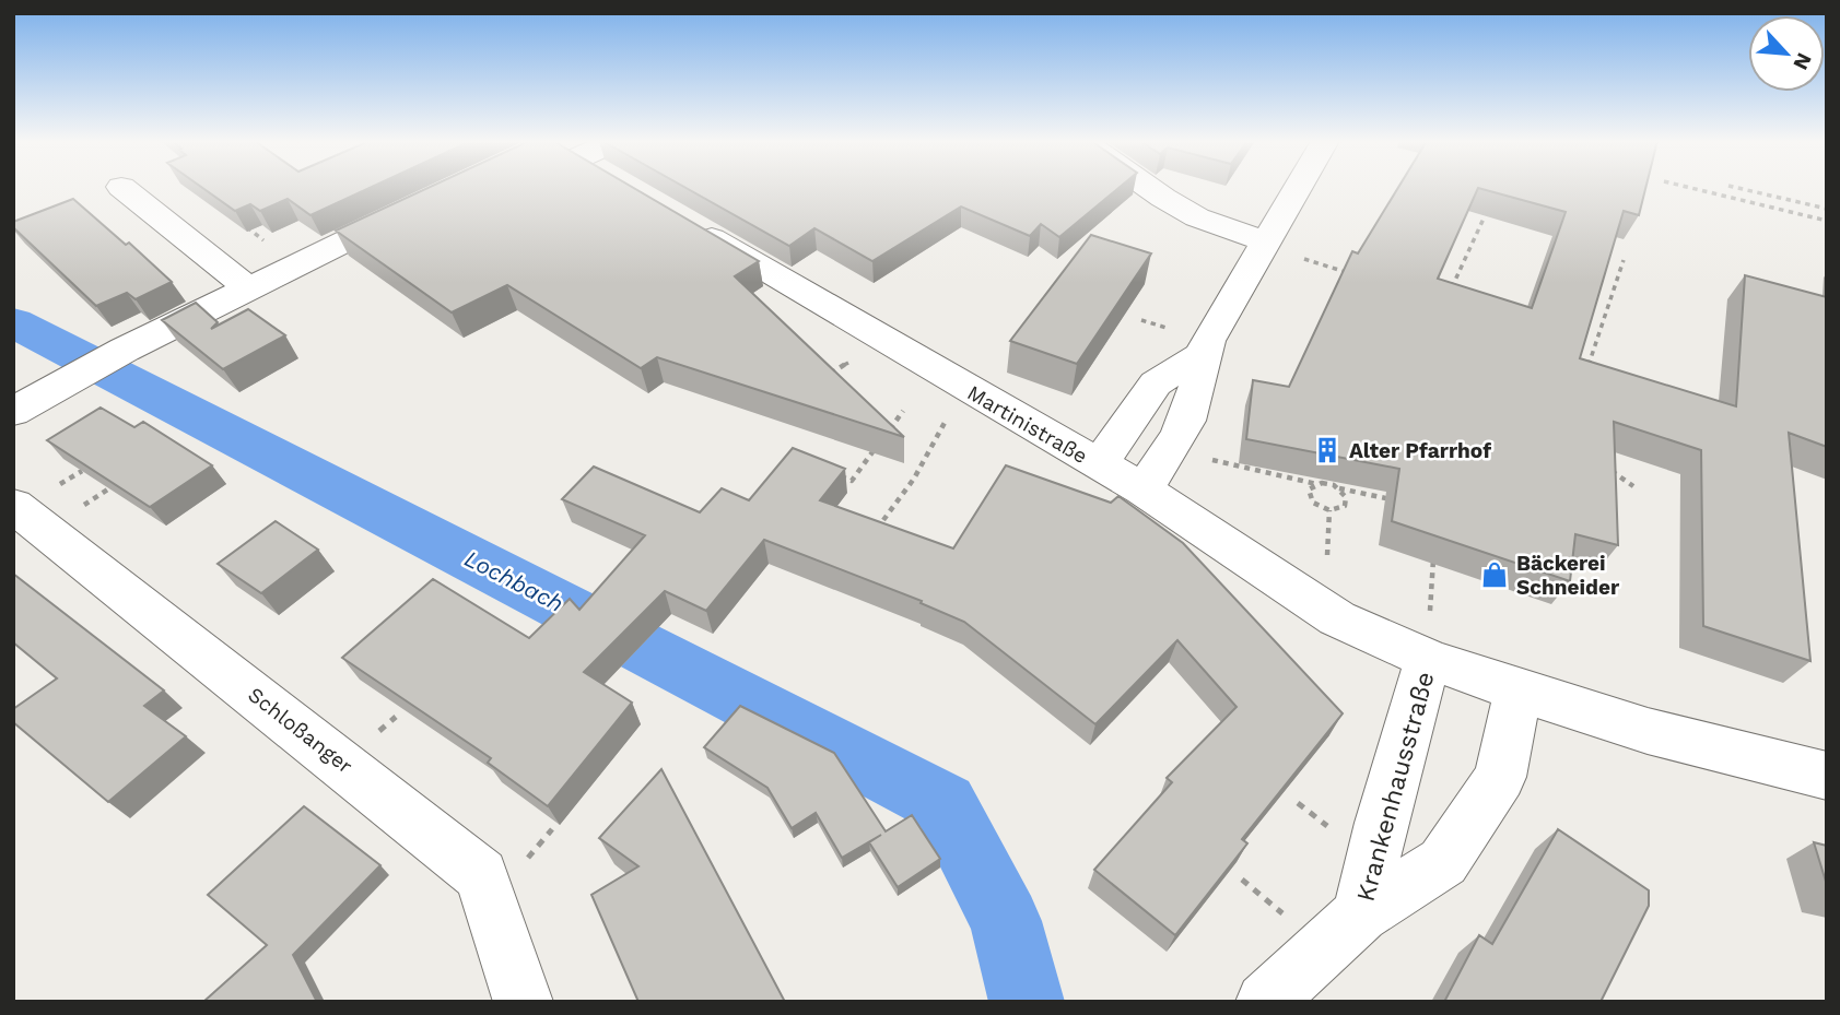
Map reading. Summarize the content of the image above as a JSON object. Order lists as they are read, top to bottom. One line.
{"streets":{"street":["Martinistraße","Schloßanger","Krankenhausstraße"]},"crossings":[["Martinistraße","Krankenhausstraße"]],"water":["Lochbach"],"places":{"building":["Alter Pfarrhof"],"shop":["Bäckerei Schneider"]},"north":"bottom right"}
